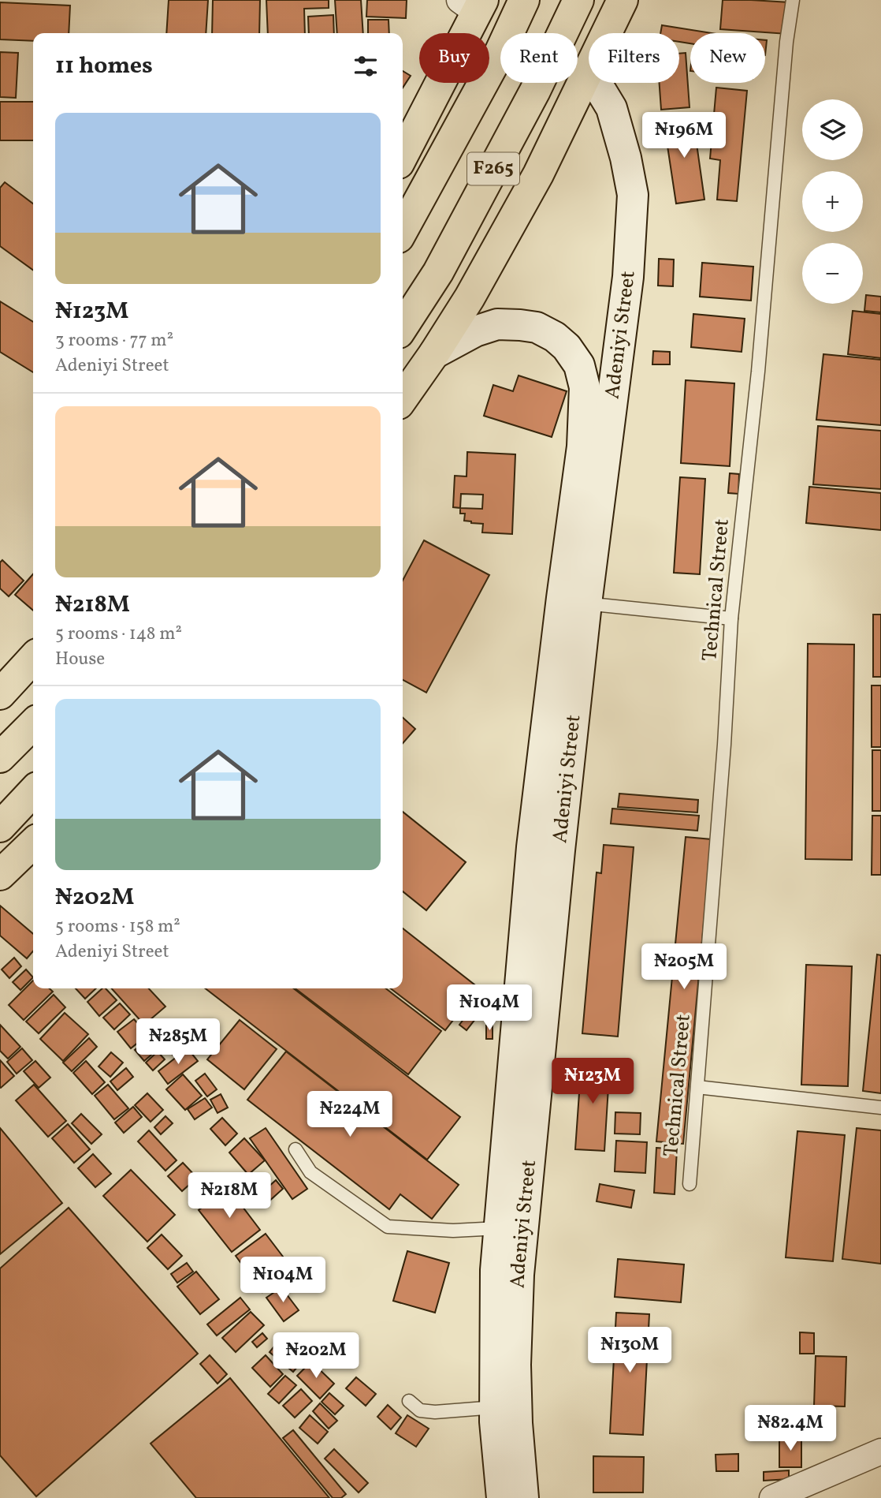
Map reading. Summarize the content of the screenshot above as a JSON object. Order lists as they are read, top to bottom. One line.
{"streets":{"main road":["F265"],"street":["Adeniyi Street"],"lane":["Technical Street"]},"page":{"chip":["Buy","Rent","Filters","New"],"heading":"11 homes","map_buttons":["+","−"],"list":[{"name":"₦123M","note":"3 rooms · 77 m² · Adeniyi Street"},{"name":"₦218M","note":"5 rooms · 148 m² · House"},{"name":"₦202M","note":"5 rooms · 158 m² · Adeniyi Street"}],"price":["₦196M","₦205M","₦104M","₦285M","₦123M","₦224M","₦218M","₦104M","₦130M","₦202M","₦82.4M"]}}
